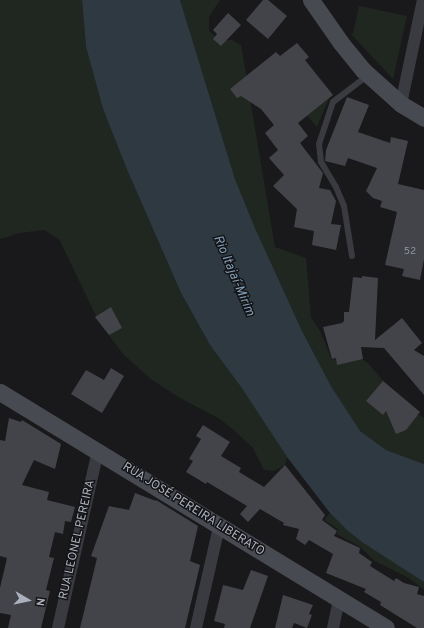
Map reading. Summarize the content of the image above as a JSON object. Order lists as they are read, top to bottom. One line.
{"streets":{"main road":["RUA JOSÉ PEREIRA LIBERATO"],"street":["RUA LEONEL PEREIRA"]},"crossings":[["RUA JOSÉ PEREIRA LIBERATO","RUA LEONEL PEREIRA"]],"water":["Rio Itajaí-Mirim"],"house_numbers":["52"],"north":"right"}
